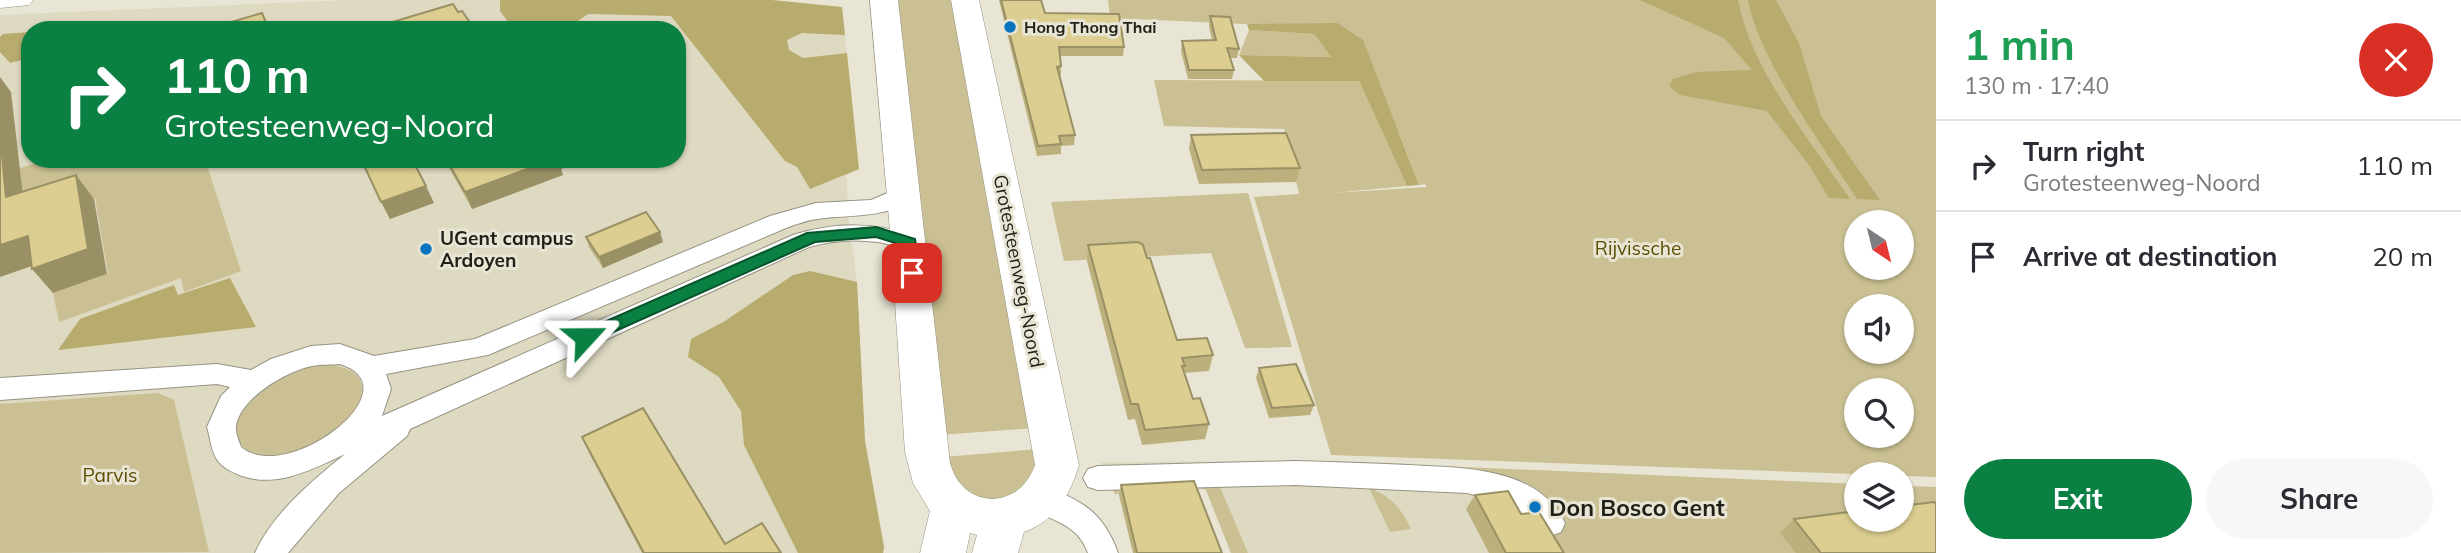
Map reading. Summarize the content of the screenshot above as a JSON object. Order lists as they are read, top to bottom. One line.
{"streets":{"highway":["Grotesteenweg-Noord"]},"parks":["Rijvissche","Parvis"],"places":["Hong Thong Thai","UGent campus Ardoyen","Don Bosco Gent"],"north":"bottom right","page":{"heading":["1 min","130 m · 17:40"],"turn":["110 m","Grotesteenweg-Noord"],"list":[{"name":"Turn right","note":"Grotesteenweg-Noord","value":"110 m"},{"name":"Arrive at destination","value":"20 m"}],"buttons":["Exit","Share"]}}
